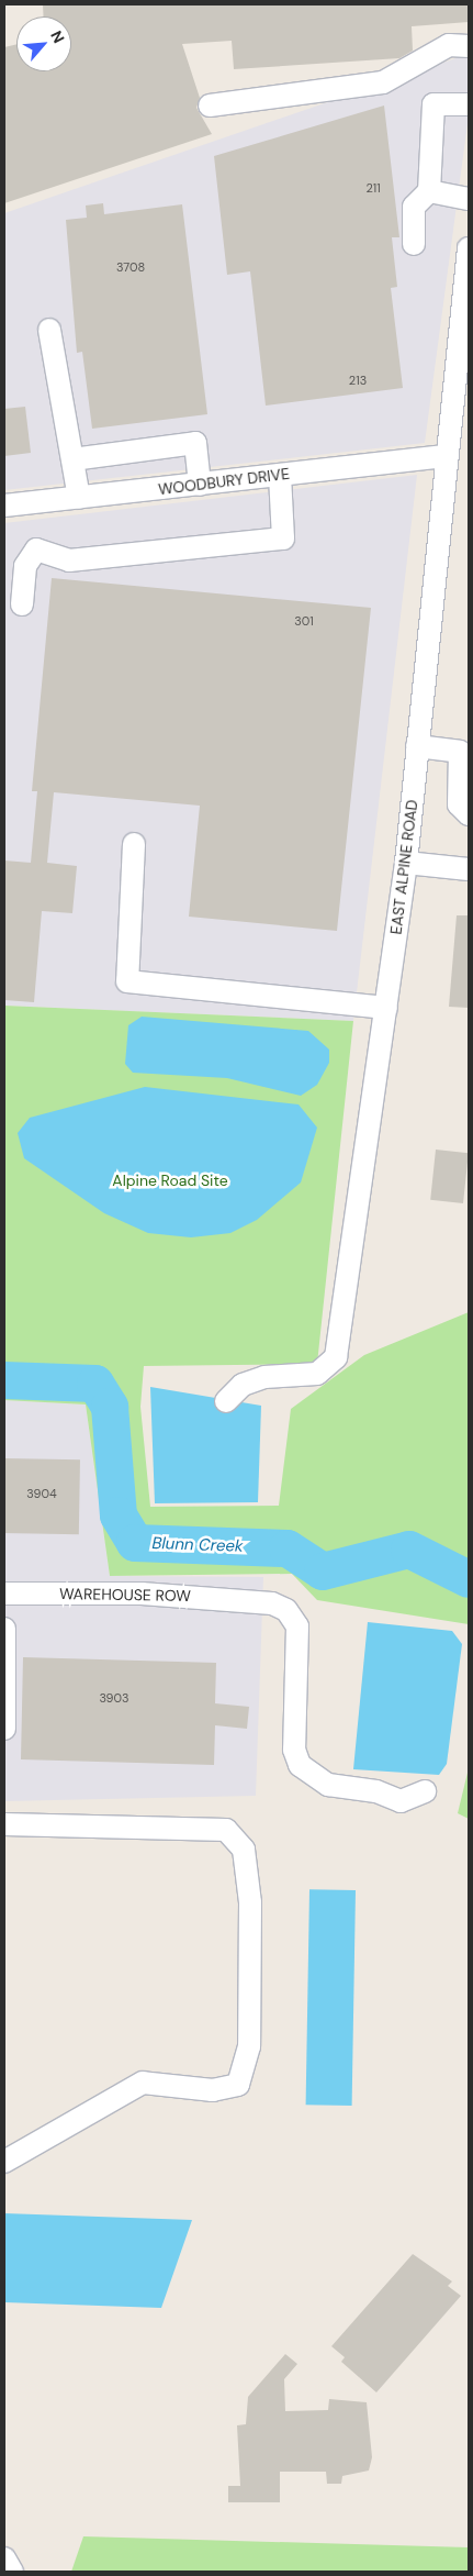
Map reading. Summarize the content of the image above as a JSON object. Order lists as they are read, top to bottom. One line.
{"streets":{"street":["WOODBURY DRIVE","EAST ALPINE ROAD","WAREHOUSE ROW"]},"crossings":[["WOODBURY DRIVE","EAST ALPINE ROAD"]],"water":["Blunn Creek"],"parks":["Alpine Road Site"],"house_numbers":["211","3708","213","301","3904","3903"],"north":"top right"}
